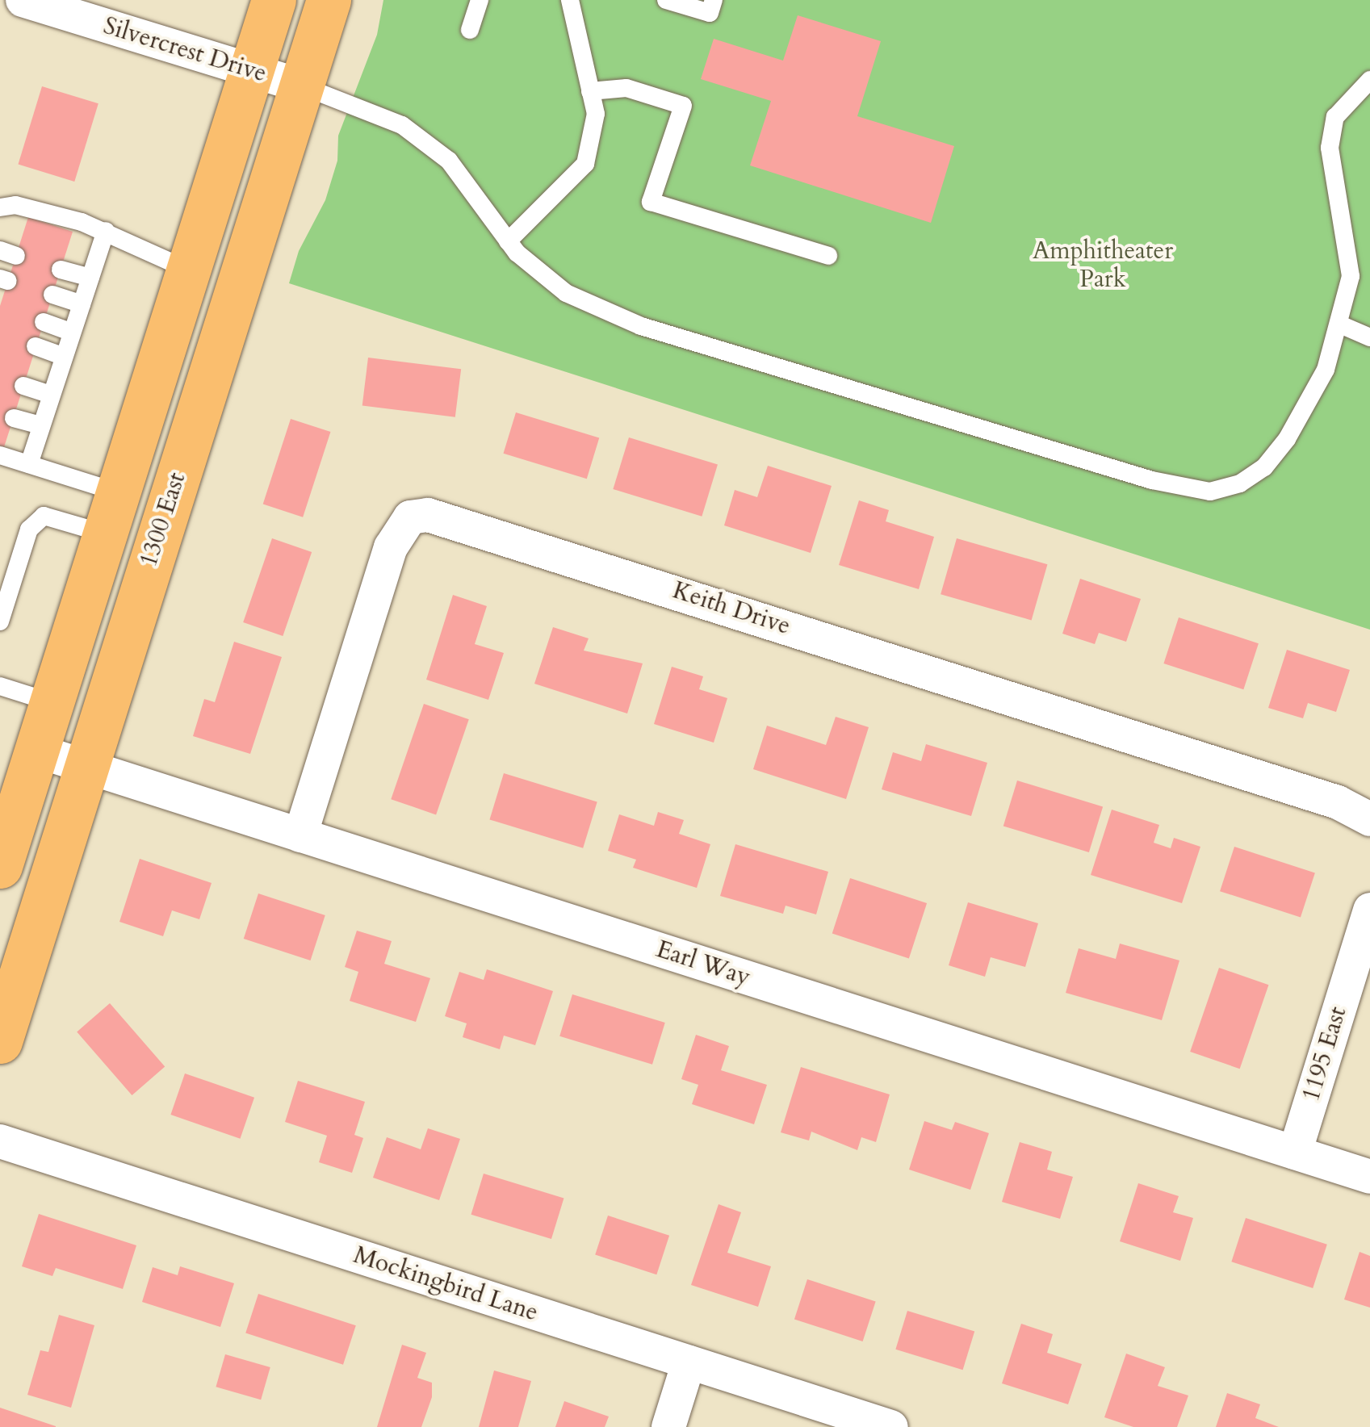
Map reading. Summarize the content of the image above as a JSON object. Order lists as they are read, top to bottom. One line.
{"streets":{"main road":["1300 East"],"street":["Silvercrest Drive","Keith Drive","Earl Way","1195 East","Mockingbird Lane"]},"crossings":[["Silvercrest Drive","1300 East"],["1300 East","Earl Way"],["Keith Drive","Earl Way"],["Earl Way","1195 East"]],"parks":["Amphitheater Park"]}
